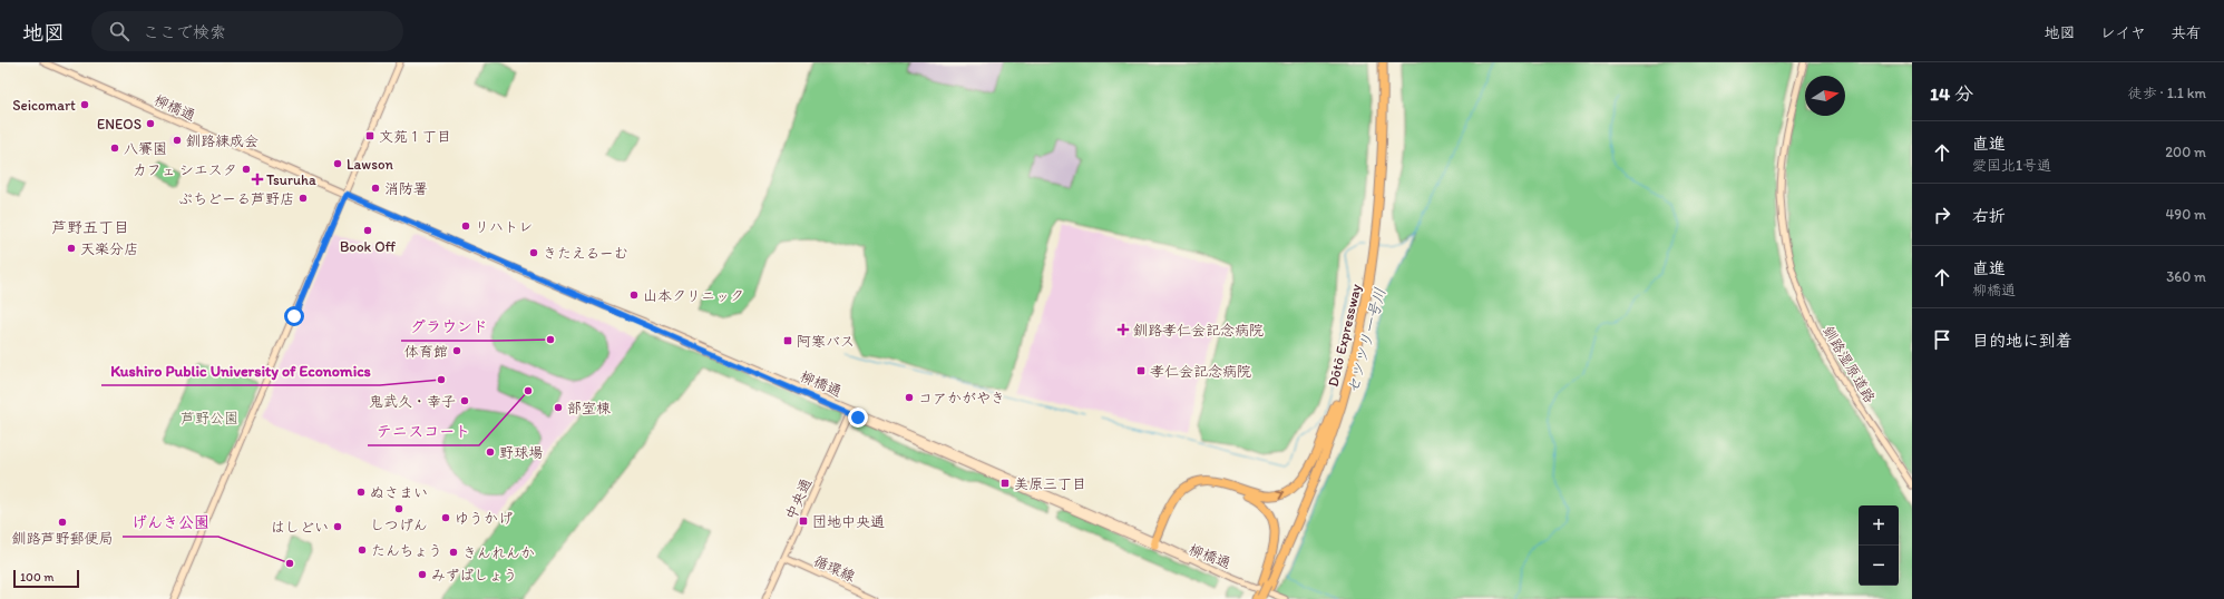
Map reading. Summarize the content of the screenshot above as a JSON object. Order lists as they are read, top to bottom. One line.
{"streets":{"highway":["Dōtō Expressway"],"street":["柳橋通","釧路湿原道路","中央通","循環線"]},"crossings":[["柳橋通","中央通"],["中央通","循環線"]],"districts":["芦野五丁目"],"water":["セツツリ一号川"],"parks":["芦野公園"],"places":{"other":["Seicomart","ENEOS","釧路練成会","八賽園","Lawson","カフェ シエスタ","消防署","ぷちどーる芦野店","リハトレ","Book Off","天楽分店","きたえるーむ","山本クリニック","グラウンド","体育館","Kushiro Public University of Economics","テニスコート","コアかがやき","鬼武久・幸子","部室棟","野球場","ぬさまい","しつげん","ゆうかげ","釧路芦野郵便局","はしどい","たんちょう","きんれんか","げんき公園","みずばしょう"],"transit":["文苑１丁目","阿寒バス","孝仁会記念病院","美原三丁目","団地中央通"],"health":["Tsuruha","釧路孝仁会記念病院"]},"scale_bar":"100 m","north":"right","page":{"header":"地図","search":"ここで検索","nav":["地図","レイヤ","共有"],"heading":["14 分","徒歩 · 1.1 km"],"list":[["直進","愛国北1号通","200 m"],["右折","490 m"],["直進","柳橋通","360 m"],"目的地に到着"],"map_buttons":["+","−"],"scale":"100 m"}}
